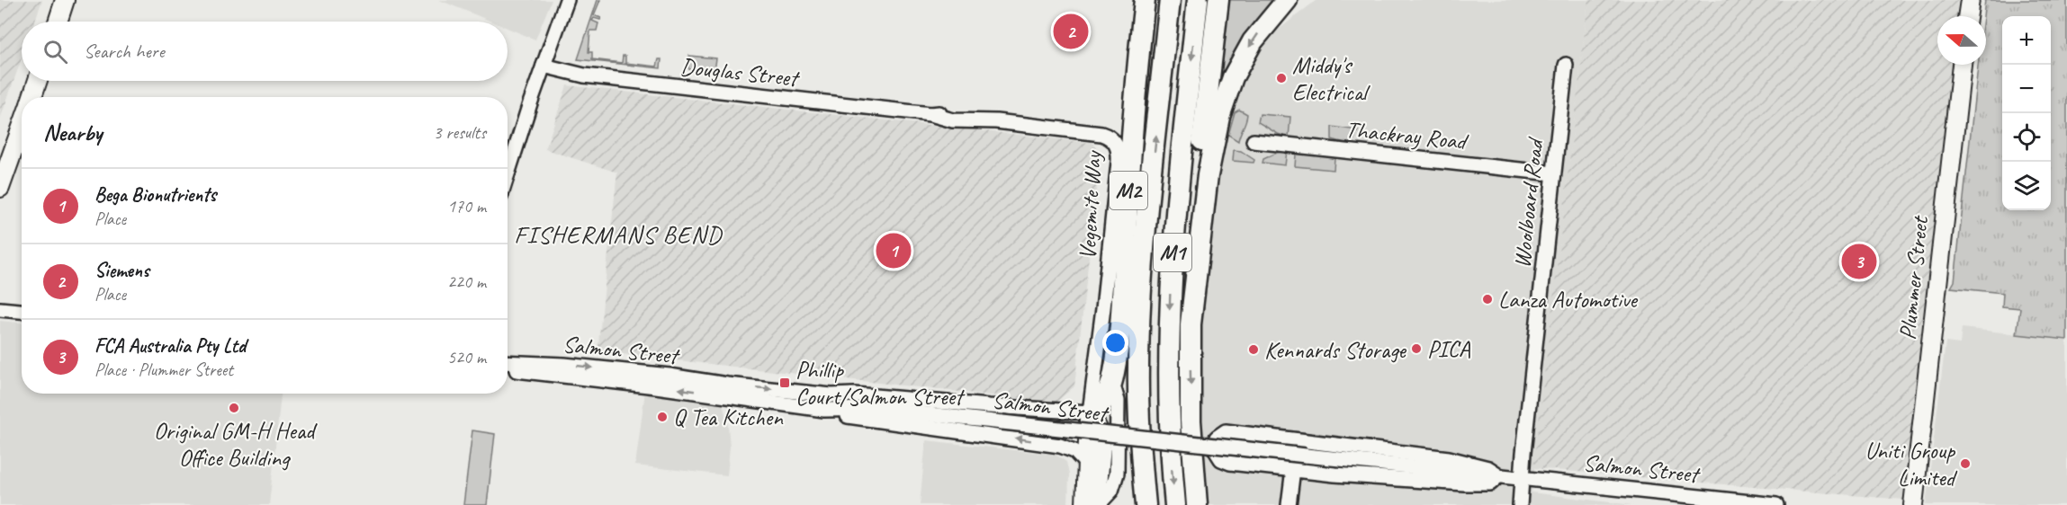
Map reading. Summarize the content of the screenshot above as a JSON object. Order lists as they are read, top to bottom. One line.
{"streets":{"highway":["M2","M1"],"main road":["Plummer Street"],"street":["Douglas Street","Thackray Road","Woolboard Road","Vegemite Way","Salmon Street"]},"crossings":[["Douglas Street","Vegemite Way"],["Thackray Road","Woolboard Road"],["M2","Vegemite Way"],["M2","M1"],["M2","Salmon Street"],["Woolboard Road","Salmon Street"],["Vegemite Way","Salmon Street"]],"districts":["FISHERMANS BEND"],"places":{"other":["Middy's Electrical","Lanza Automotive","PICA","Kennards Storage","Original GM-H Head Office Building","Q Tea Kitchen","Uniti Group Limited"],"transit":["Phillip Court/Salmon Street"]},"north":"left","page":{"pins":["2","1","3"],"map_buttons":["+","−"],"search":"Search here","heading":["Nearby","3 results"],"list":[{"mark":"1","name":"Bega Bionutrients","note":"Place","value":"170 m"},{"mark":"2","name":"Siemens","note":"Place","value":"220 m"},{"mark":"3","name":"FCA Australia Pty Ltd","note":"Place · Plummer Street","value":"520 m"}]}}
